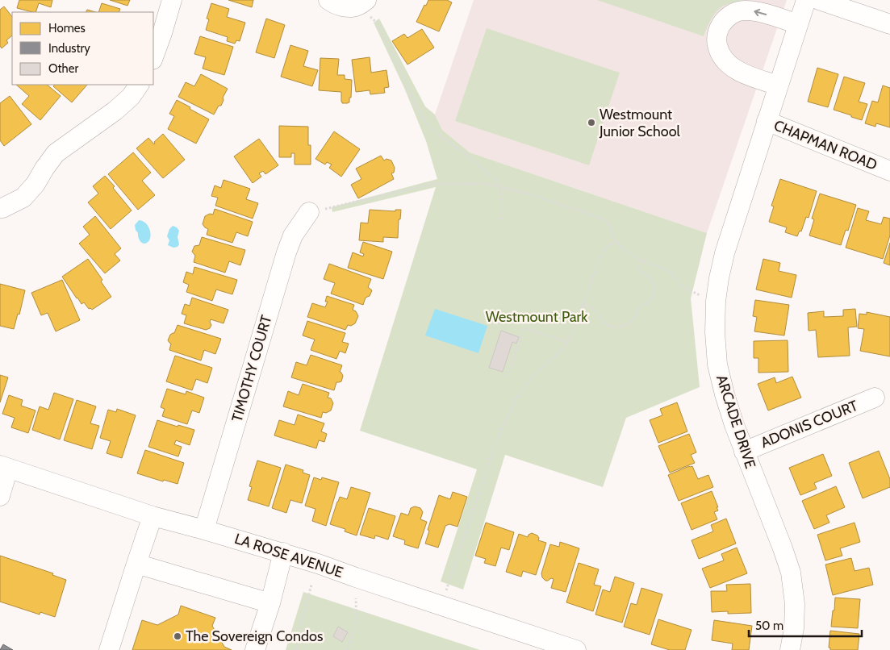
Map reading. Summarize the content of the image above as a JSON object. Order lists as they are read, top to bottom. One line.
{"streets":{"street":["CHAPMAN ROAD","TIMOTHY COURT","ARCADE DRIVE","ADONIS COURT","LA ROSE AVENUE"]},"crossings":[["CHAPMAN ROAD","ARCADE DRIVE"],["TIMOTHY COURT","LA ROSE AVENUE"],["ARCADE DRIVE","ADONIS COURT"]],"parks":["Westmount Park"],"places":["Westmount Junior School","The Sovereign Condos"],"legend":["Homes","Industry","Other"],"scale_bar":"50 m"}
